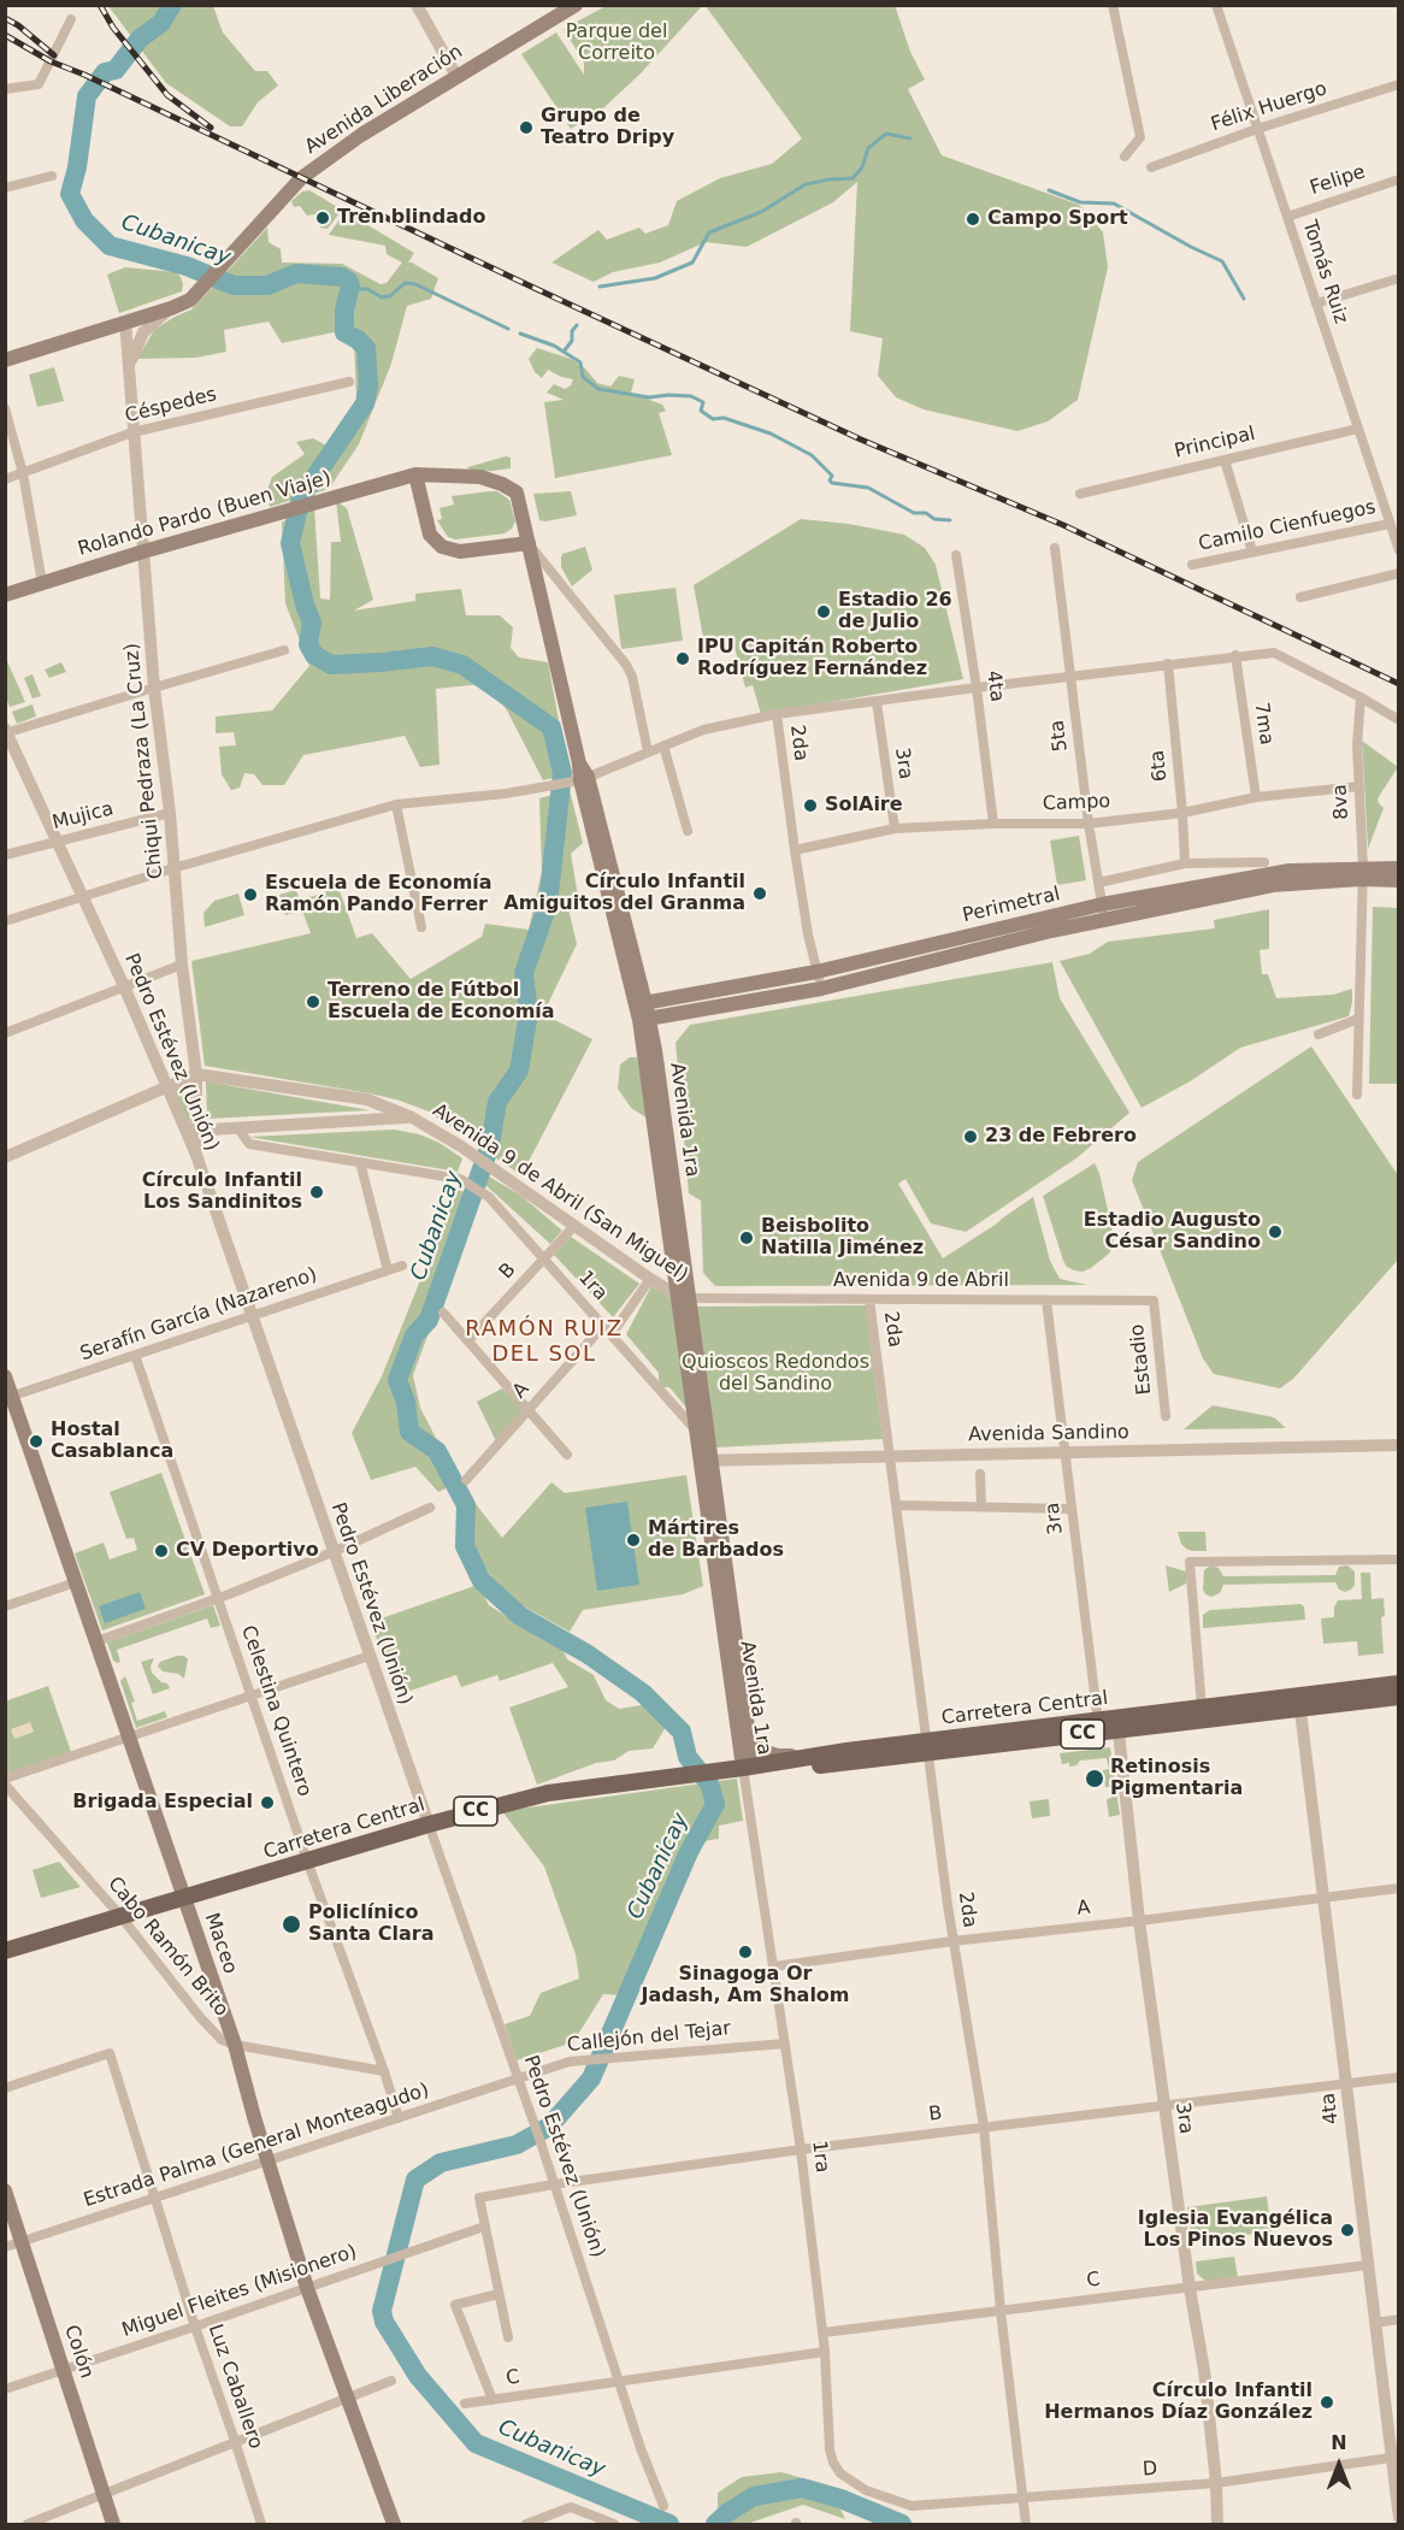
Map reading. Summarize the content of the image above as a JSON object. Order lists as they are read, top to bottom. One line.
{"streets":{"main road":["Avenida Liberación","Rolando Pardo (Buen Viaje)","Perimetral","Avenida 1ra","Carretera Central","CC","Maceo","Colón"],"street":["Félix Huergo","Felipe","Tomás Ruiz","Céspedes","Principal","Camilo Cienfuegos","4ta","7ma","5ta","2da","Chiqui Pedraza (La Cruz)","3ra","6ta","8va","Campo","Mujica","Pedro Estévez (Unión)","Avenida 9 de Abril (San Miguel)","B","Avenida 9 de Abril","1ra","Serafín García (Nazareno)","Estadio","A","Avenida Sandino","Celestina Quintero","Cabo Ramón Brito","Callejón del Tejar","Estrada Palma (General Monteagudo)","C","Miguel Fleites (Misionero)","Luz Caballero","D"]},"crossings":[["Avenida Liberación","Chiqui Pedraza (La Cruz)"],["Félix Huergo","Tomás Ruiz"],["Felipe","Tomás Ruiz"],["Tomás Ruiz","Principal"],["Tomás Ruiz","Camilo Cienfuegos"],["Céspedes","Chiqui Pedraza (La Cruz)"],["Rolando Pardo (Buen Viaje)","Chiqui Pedraza (La Cruz)"],["Rolando Pardo (Buen Viaje)","Avenida 1ra"],["4ta","Campo"],["4ta","B"],["4ta","A"],["4ta","Carretera Central"],["4ta","C"],["4ta","D"],["7ma","Campo"],["5ta","Campo"],["5ta","Perimetral"],["2da","Campo"],["2da","Perimetral"],["2da","B"],["2da","Avenida 9 de Abril"],["2da","A"],["2da","Avenida Sandino"],["2da","Carretera Central"],["2da","C"],["2da","D"],["Chiqui Pedraza (La Cruz)","Mujica"],["Chiqui Pedraza (La Cruz)","Pedro Estévez (Unión)"],["Chiqui Pedraza (La Cruz)","Avenida 9 de Abril (San Miguel)"],["3ra","Campo"],["3ra","B"],["3ra","Avenida 9 de Abril"],["3ra","A"],["3ra","Avenida Sandino"],["3ra","Carretera Central"],["3ra","C"],["3ra","D"],["6ta","Campo"],["8va","Campo"],["8va","Perimetral"],["Mujica","Pedro Estévez (Unión)"],["Perimetral","Avenida 1ra"],["Pedro Estévez (Unión)","B"],["Pedro Estévez (Unión)","Serafín García (Nazareno)"],["Pedro Estévez (Unión)","Carretera Central"],["Pedro Estévez (Unión)","Callejón del Tejar"],["Pedro Estévez (Unión)","Estrada Palma (General Monteagudo)"],["Pedro Estévez (Unión)","C"],["Avenida 1ra","Avenida 9 de Abril (San Miguel)"],["Avenida 1ra","Avenida 9 de Abril"],["Avenida 1ra","1ra"],["Avenida 1ra","Avenida Sandino"],["Avenida 1ra","Carretera Central"],["Avenida 9 de Abril (San Miguel)","B"],["Avenida 9 de Abril (San Miguel)","Avenida 9 de Abril"],["B","1ra"],["B","Miguel Fleites (Misionero)"],["Avenida 9 de Abril","Estadio"],["1ra","A"],["1ra","Carretera Central"],["1ra","Callejón del Tejar"],["1ra","C"],["1ra","D"],["Serafín García (Nazareno)","Celestina Quintero"],["Serafín García (Nazareno)","Maceo"],["Carretera Central","Celestina Quintero"],["Carretera Central","Maceo"],["Carretera Central","Cabo Ramón Brito"],["Celestina Quintero","Cabo Ramón Brito"],["Celestina Quintero","Estrada Palma (General Monteagudo)"],["Maceo","Cabo Ramón Brito"],["Maceo","Estrada Palma (General Monteagudo)"],["Maceo","Miguel Fleites (Misionero)"],["Callejón del Tejar","Estrada Palma (General Monteagudo)"],["Estrada Palma (General Monteagudo)","Colón"],["Estrada Palma (General Monteagudo)","Luz Caballero"],["Miguel Fleites (Misionero)","Colón"],["Miguel Fleites (Misionero)","Luz Caballero"]],"districts":["RAMÓN RUIZ DEL SOL"],"water":["Cubanicay"],"parks":["Parque del Correito","Quioscos Redondos del Sandino"],"places":["Grupo de Teatro Dripy","Tren blindado","Campo Sport","Estadio 26 de Julio","IPU Capitán Roberto Rodríguez Fernández","SolAire","Círculo Infantil Amiguitos del Granma","Escuela de Economía Ramón Pando Ferrer","Terreno de Fútbol Escuela de Economía","23 de Febrero","Círculo Infantil Los Sandinitos","Estadio Augusto César Sandino","Beisbolito Natilla Jiménez","Hostal Casablanca","Mártires de Barbados","CV Deportivo","Retinosis Pigmentaria","Brigada Especial","Policlínico Santa Clara","Sinagoga Or Jadash, Am Shalom","Iglesia Evangélica Los Pinos Nuevos","Círculo Infantil Hermanos Díaz González"],"north":"top"}
